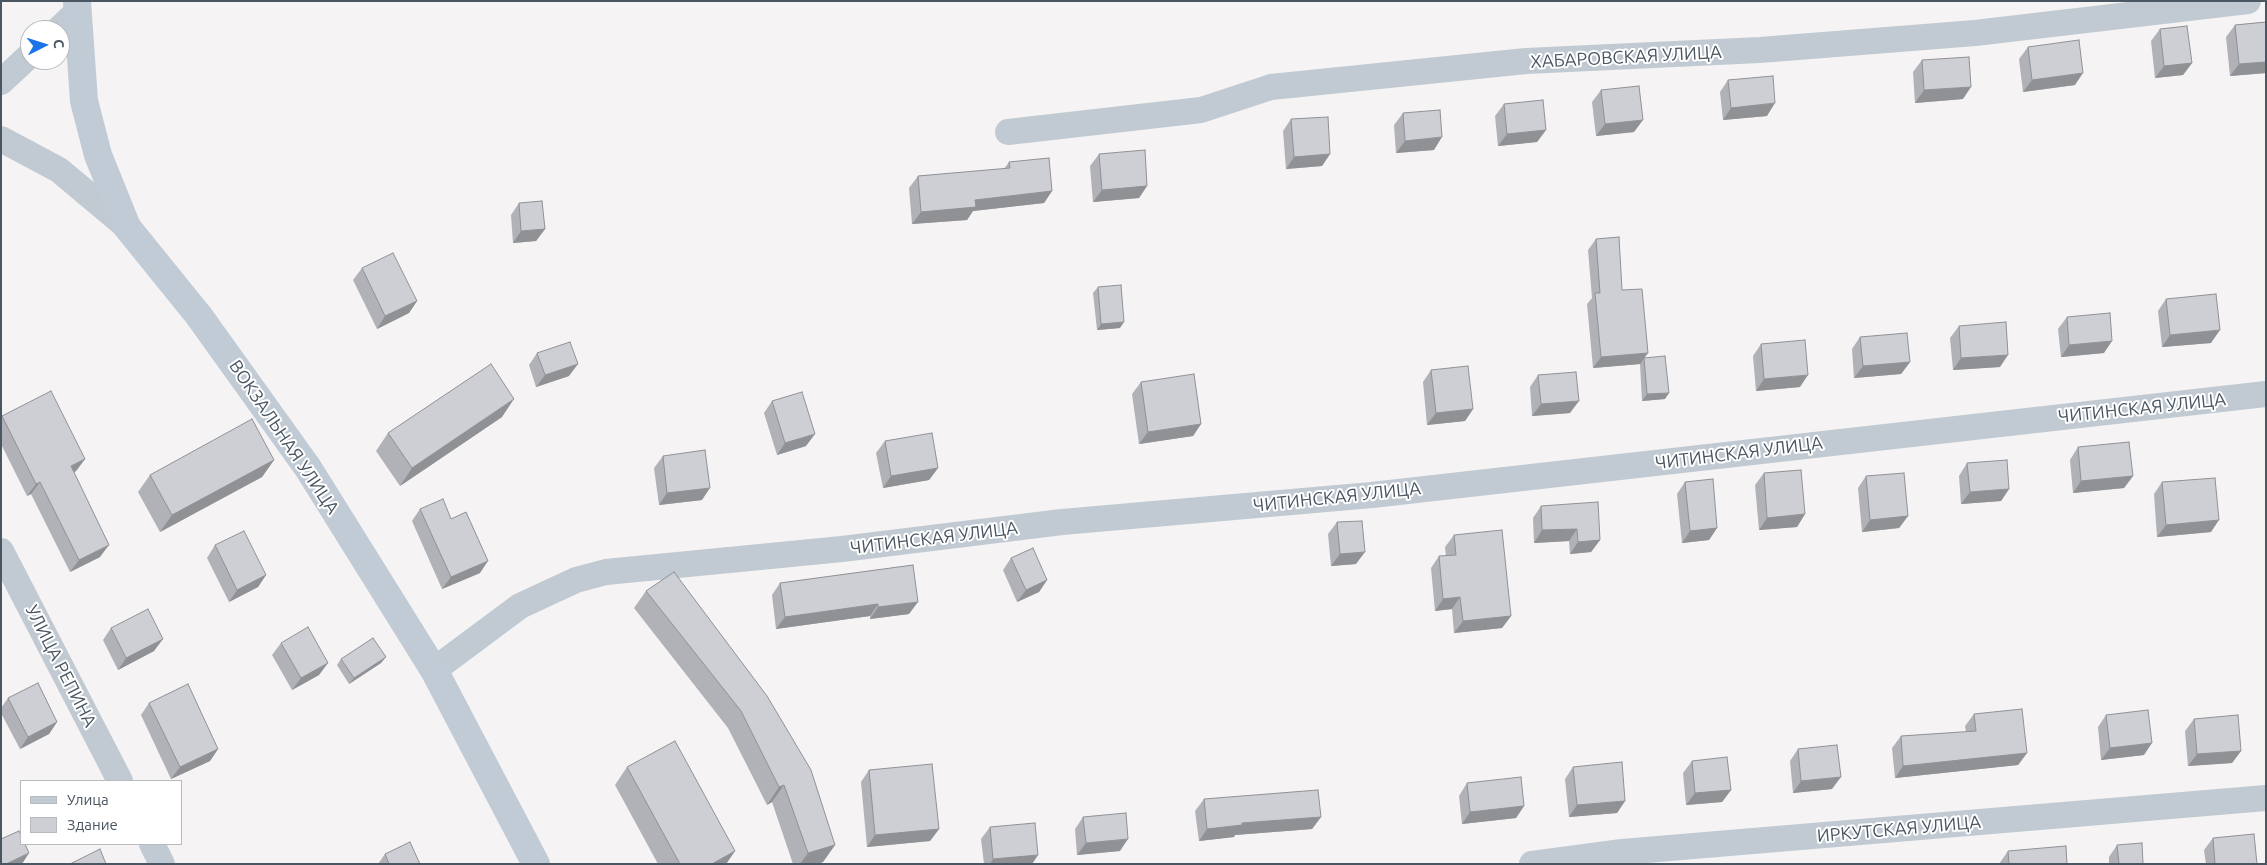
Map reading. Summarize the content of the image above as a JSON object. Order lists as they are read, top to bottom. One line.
{"streets":{"main road":["ВОКЗАЛЬНАЯ УЛИЦА"],"street":["ХАБАРОВСКАЯ УЛИЦА","ЧИТИНСКАЯ УЛИЦА","УЛИЦА РЕПИНА","ИРКУТСКАЯ УЛИЦА"]},"crossings":[["ЧИТИНСКАЯ УЛИЦА","ВОКЗАЛЬНАЯ УЛИЦА"]],"legend":["Улица","Здание"],"north":"right"}
